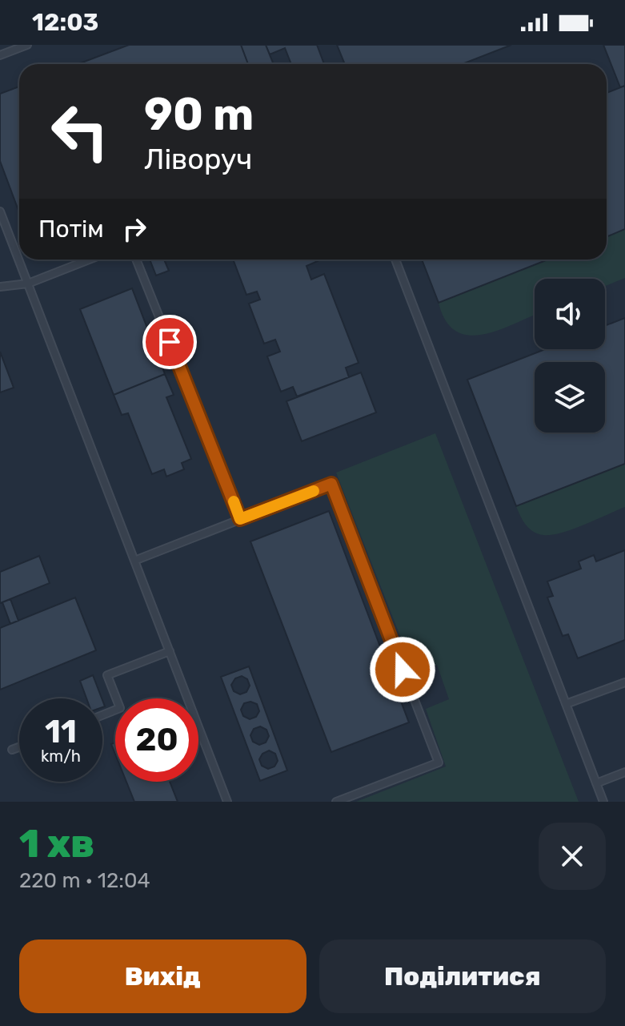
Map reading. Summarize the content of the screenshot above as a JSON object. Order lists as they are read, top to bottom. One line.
{"page":{"status":"12:03","turn":["90 m","Ліворуч"],"then":"Потім","speed":"11 km/h","limit":"20","heading":["1 хв","220 m · 12:04"],"buttons":["Вихід","Поділитися"]}}
